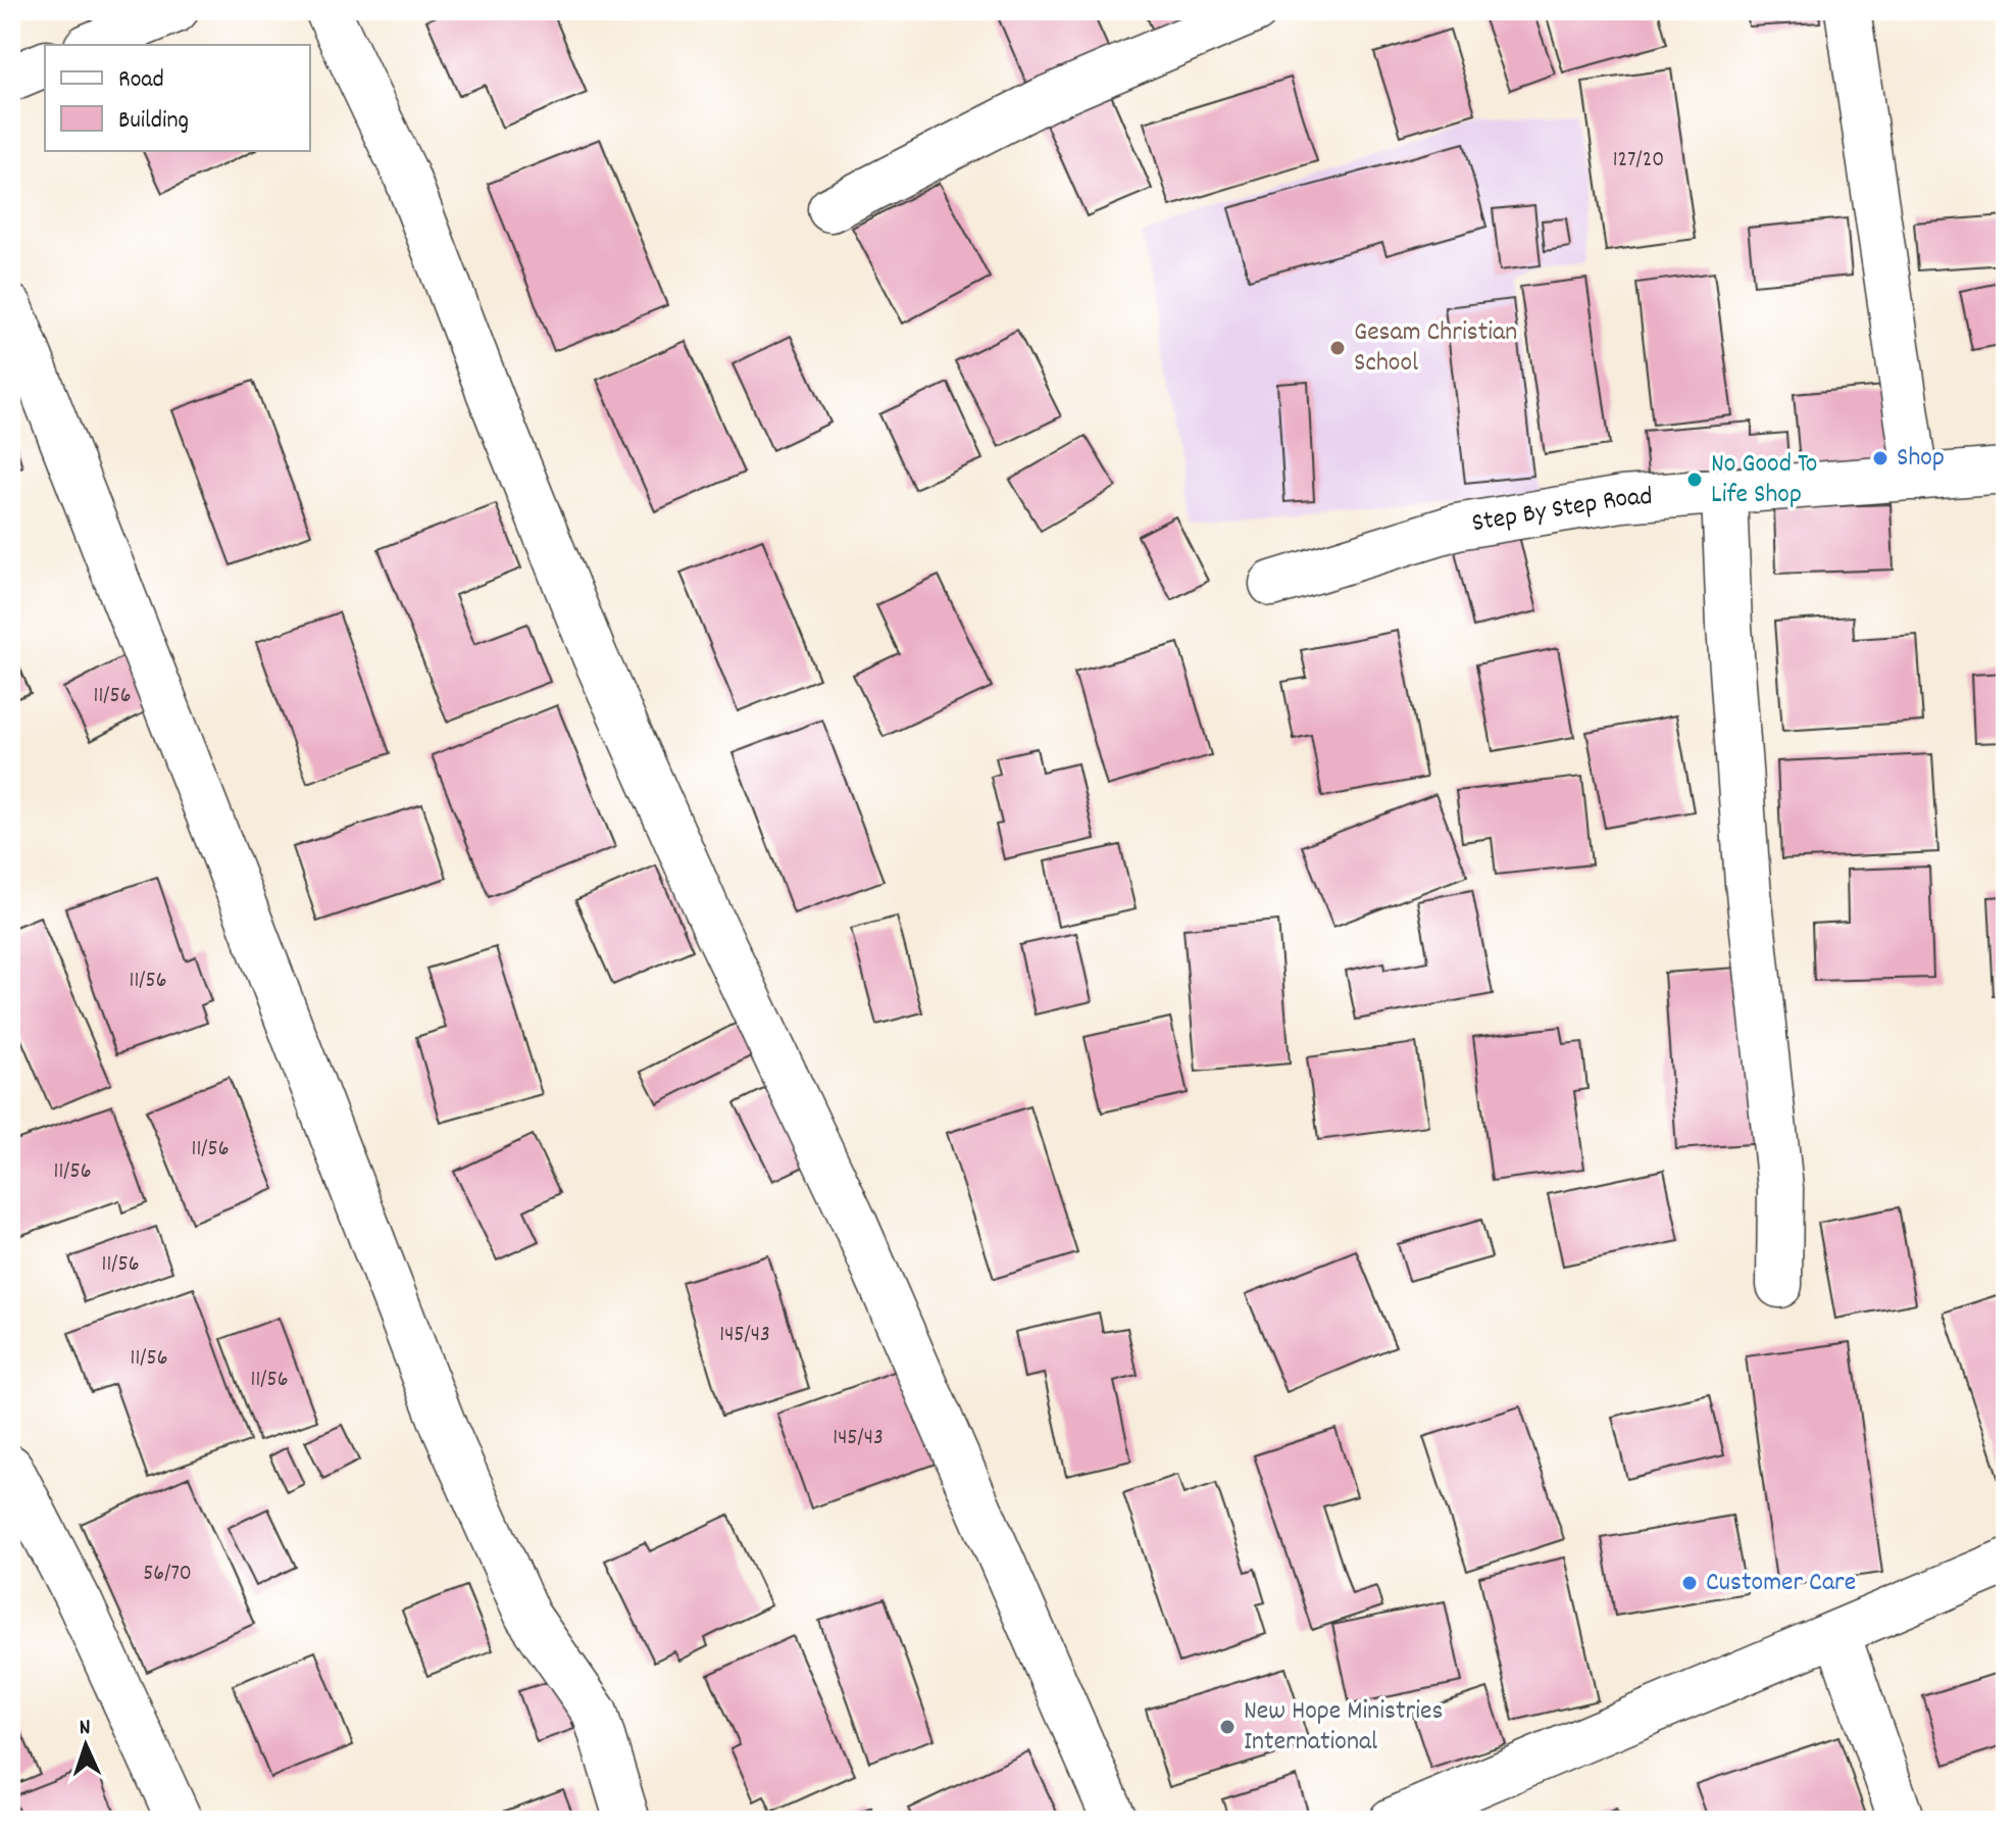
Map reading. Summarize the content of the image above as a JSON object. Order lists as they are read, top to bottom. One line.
{"streets":{"street":["Step By Step Road"]},"places":["Gesam Christian School","Shop","No Good To Life Shop","Customer Care","New Hope Ministries International"],"house_numbers":["127/20","11/56","11/56","11/56","11/56","11/56","145/43","11/56","11/56","145/43","56/70"],"legend":["Road","Building"],"north":"top"}
